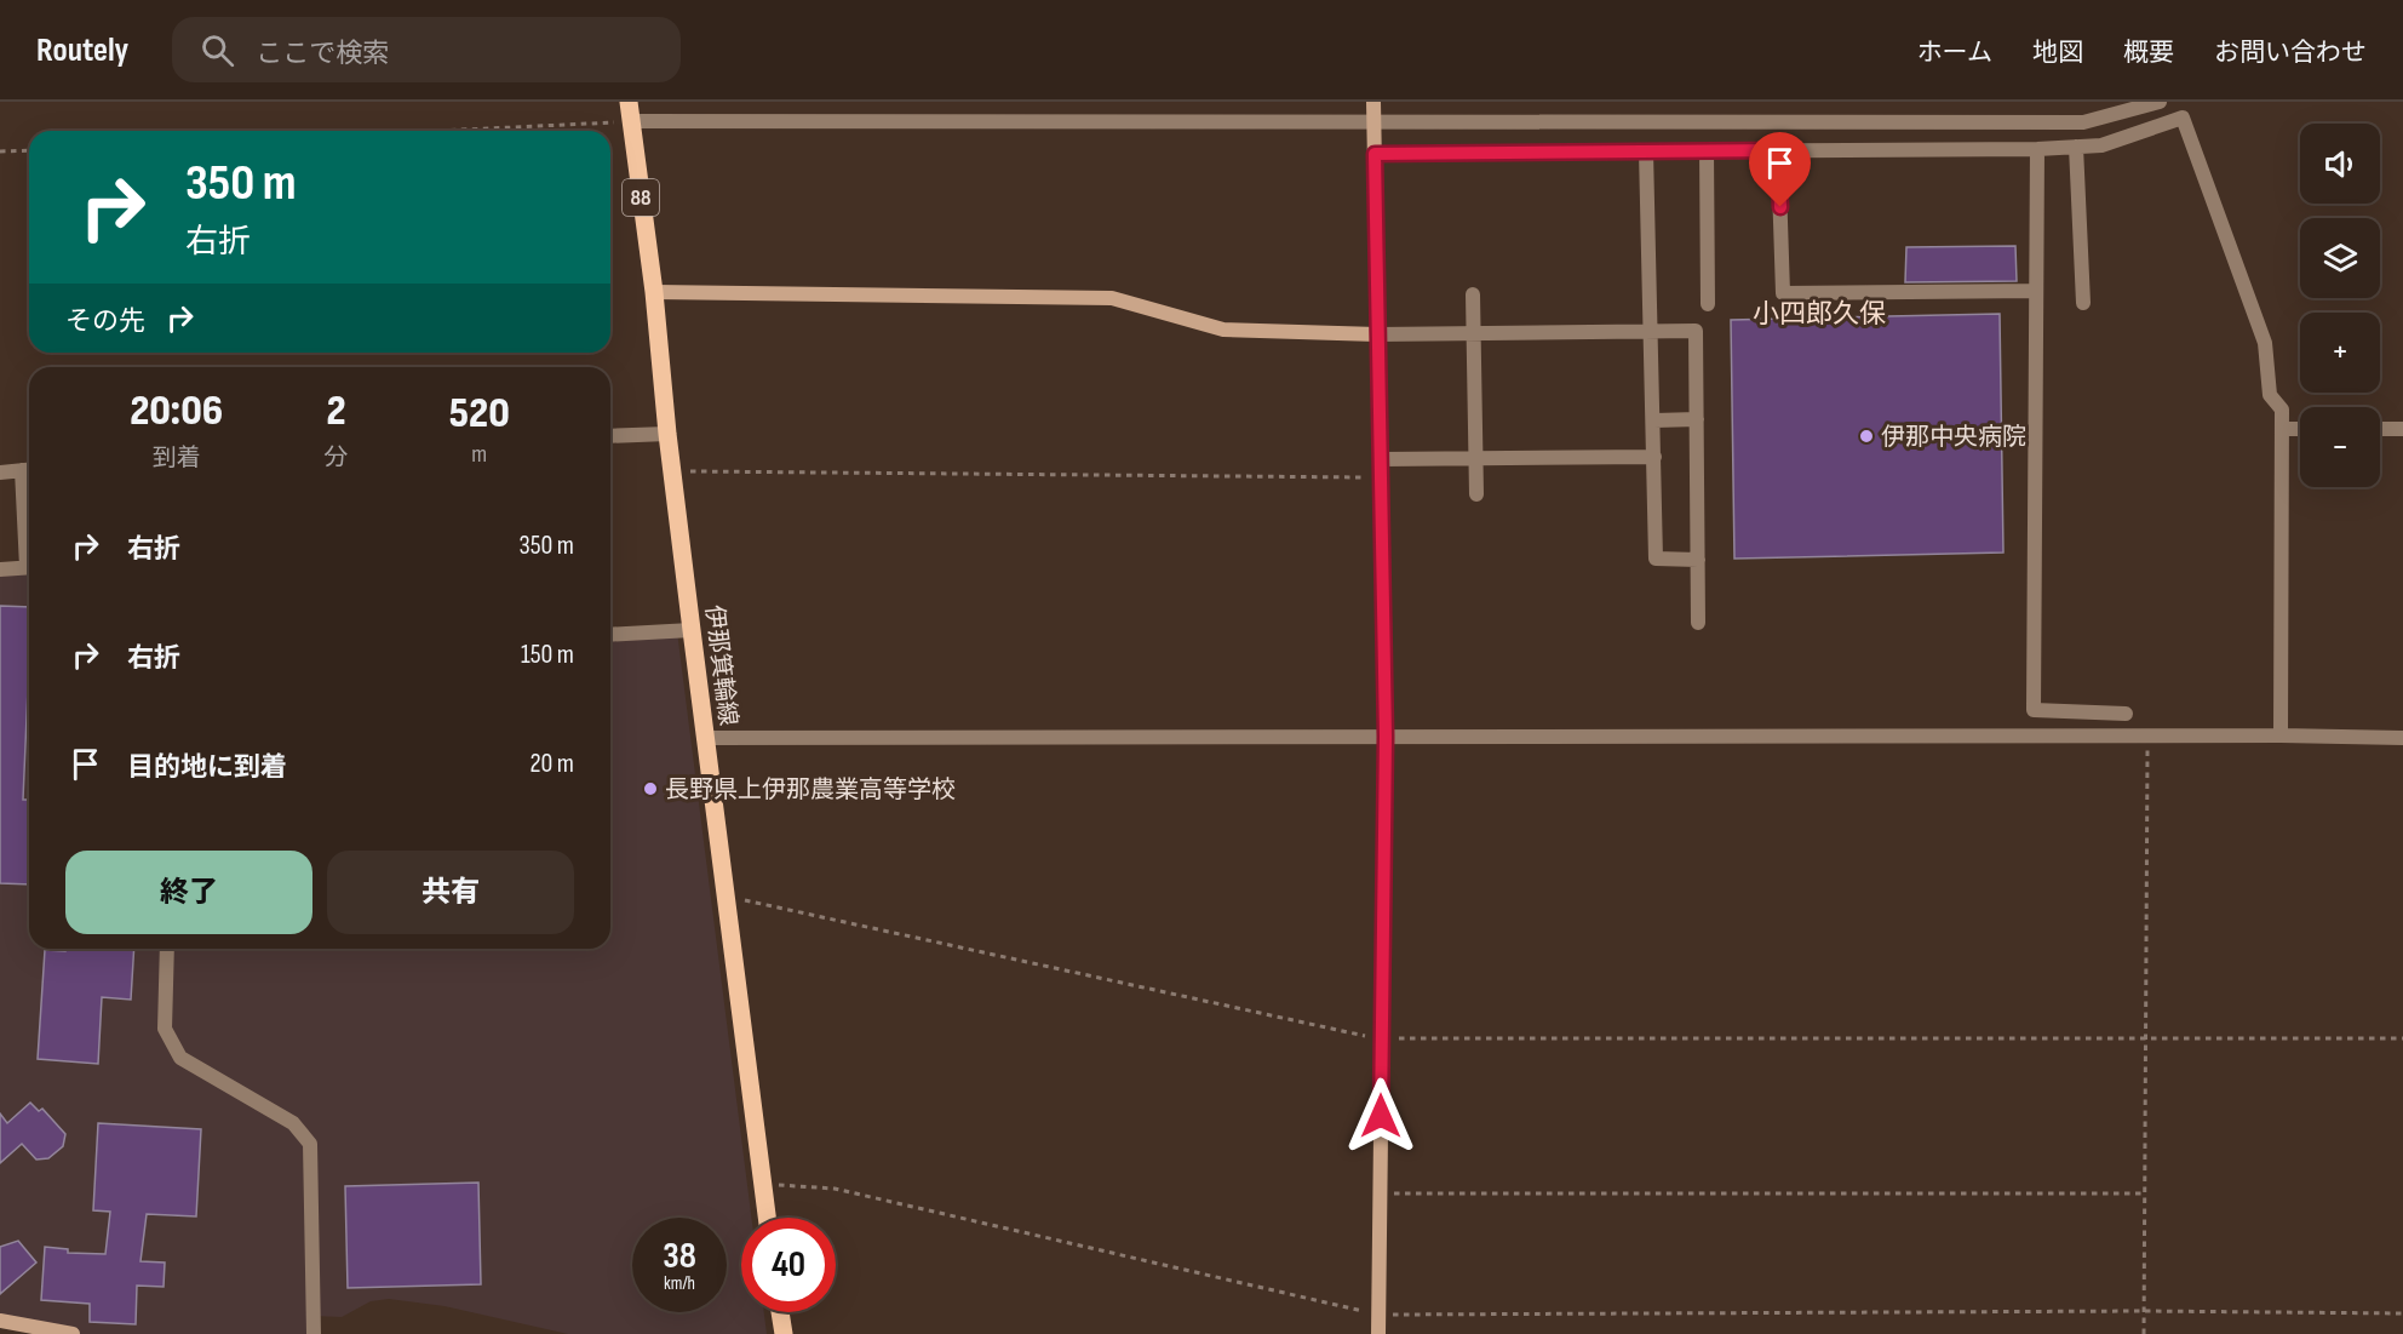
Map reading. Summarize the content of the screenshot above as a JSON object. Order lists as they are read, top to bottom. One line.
{"streets":{"main road":["88","伊那箕輪線"]},"districts":["小四郎久保"],"places":["伊那中央病院","長野県上伊那農業高等学校"],"page":{"header":"Routely","search":"ここで検索","nav":["ホーム","地図","概要","お問い合わせ"],"map_buttons":["+","−"],"turn":["350 m","右折"],"then":"その先","eta":["20:06","到着","2","分","520","m"],"list":[{"name":"右折","value":"350 m"},{"name":"右折","value":"150 m"},{"name":"目的地に到着","value":"20 m"}],"buttons":["終了","共有"],"speed":"38 km/h","limit":"40"}}
